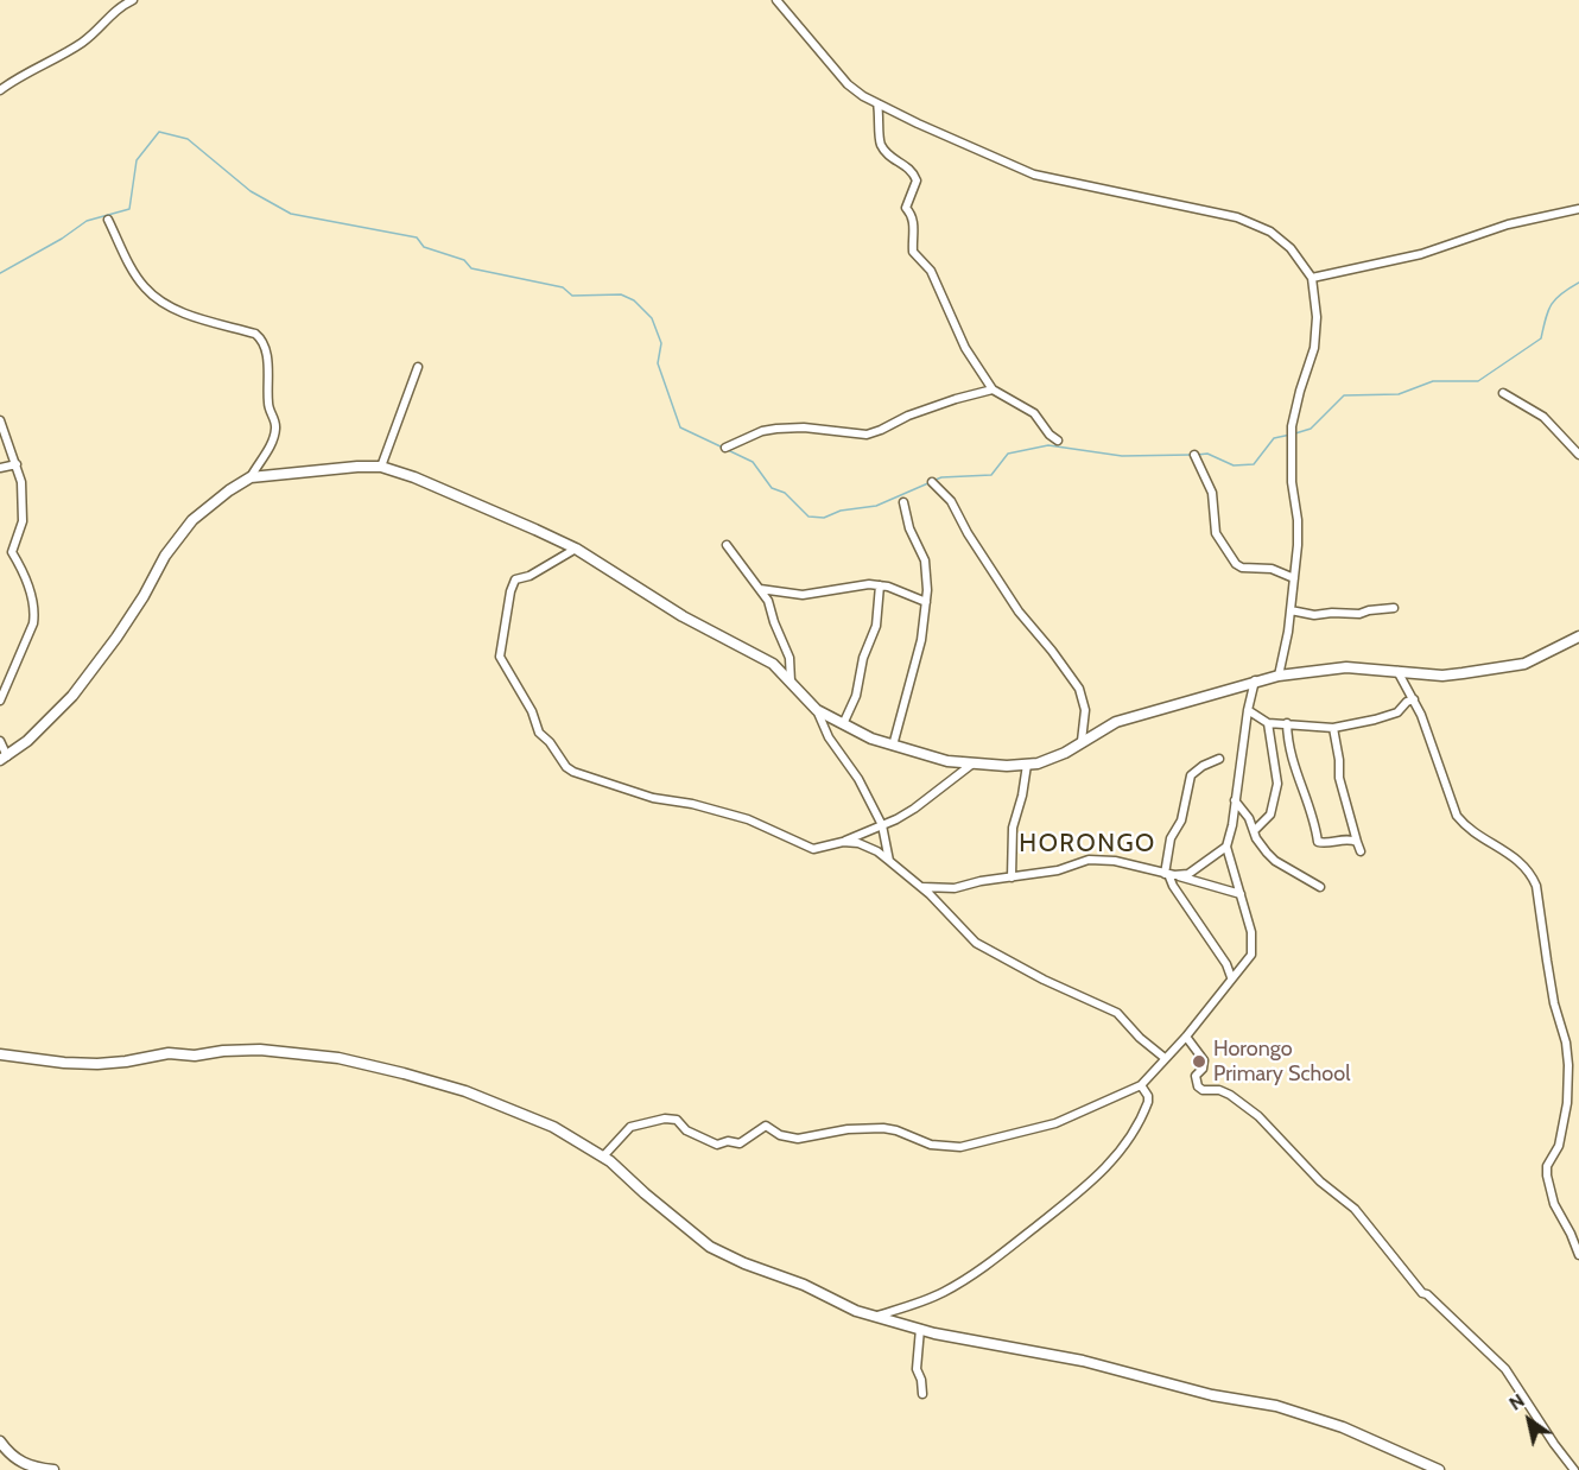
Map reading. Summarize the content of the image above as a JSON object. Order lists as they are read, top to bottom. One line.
{"districts":["HORONGO"],"places":["Horongo Primary School"],"north":"top left"}
